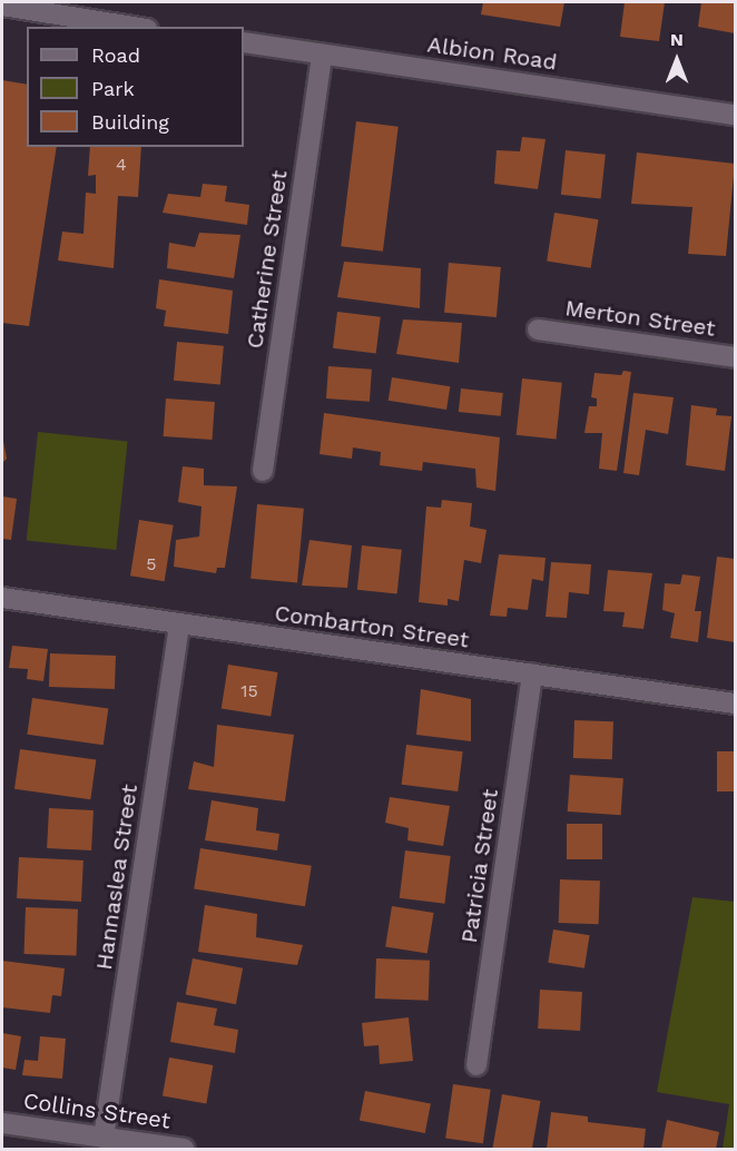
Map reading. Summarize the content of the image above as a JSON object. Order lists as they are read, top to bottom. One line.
{"streets":{"street":["Albion Road","Catherine Street","Merton Street","Combarton Street","Patricia Street","Hannaslea Street","Collins Street"]},"crossings":[["Albion Road","Catherine Street"],["Combarton Street","Patricia Street"],["Combarton Street","Hannaslea Street"],["Hannaslea Street","Collins Street"]],"house_numbers":["4","5","15"],"legend":["Road","Park","Building"],"north":"top"}
